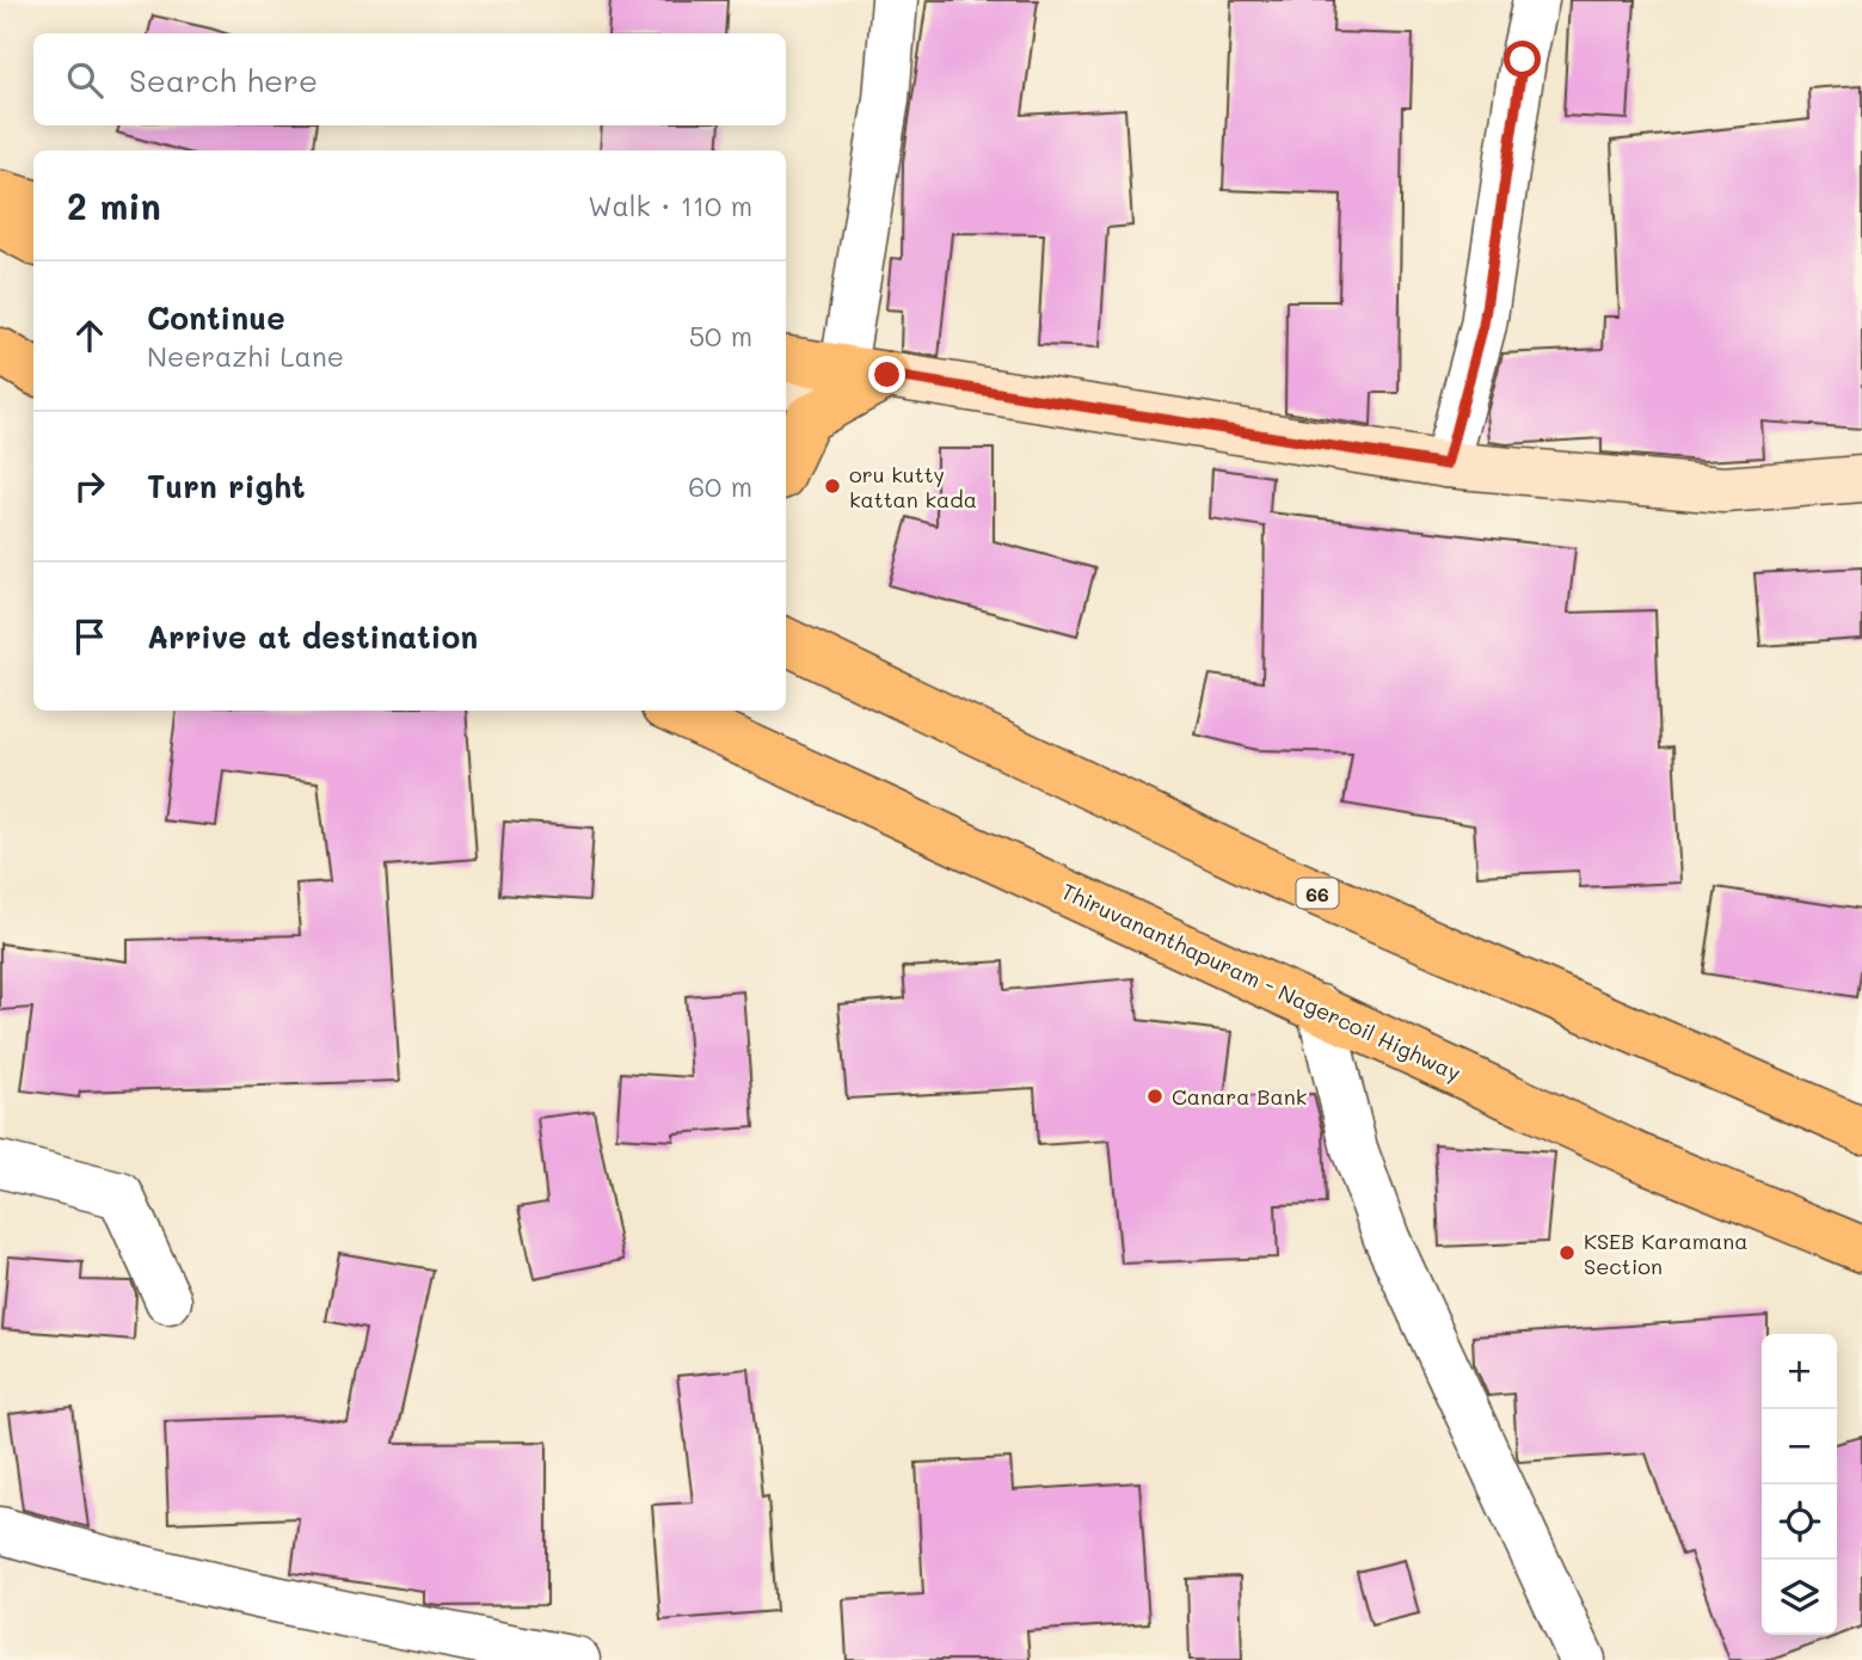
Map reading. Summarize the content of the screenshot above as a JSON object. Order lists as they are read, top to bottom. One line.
{"streets":{"main road":["66","Thiruvananthapuram - Nagercoil Highway"]},"places":["oru kutty kattan kada","Canara Bank","KSEB Karamana Section"],"page":{"search":"Search here","heading":["2 min","Walk · 110 m"],"list":[["Continue","Neerazhi Lane","50 m"],["Turn right","60 m"],"Arrive at destination"],"map_buttons":["+","−"]}}
